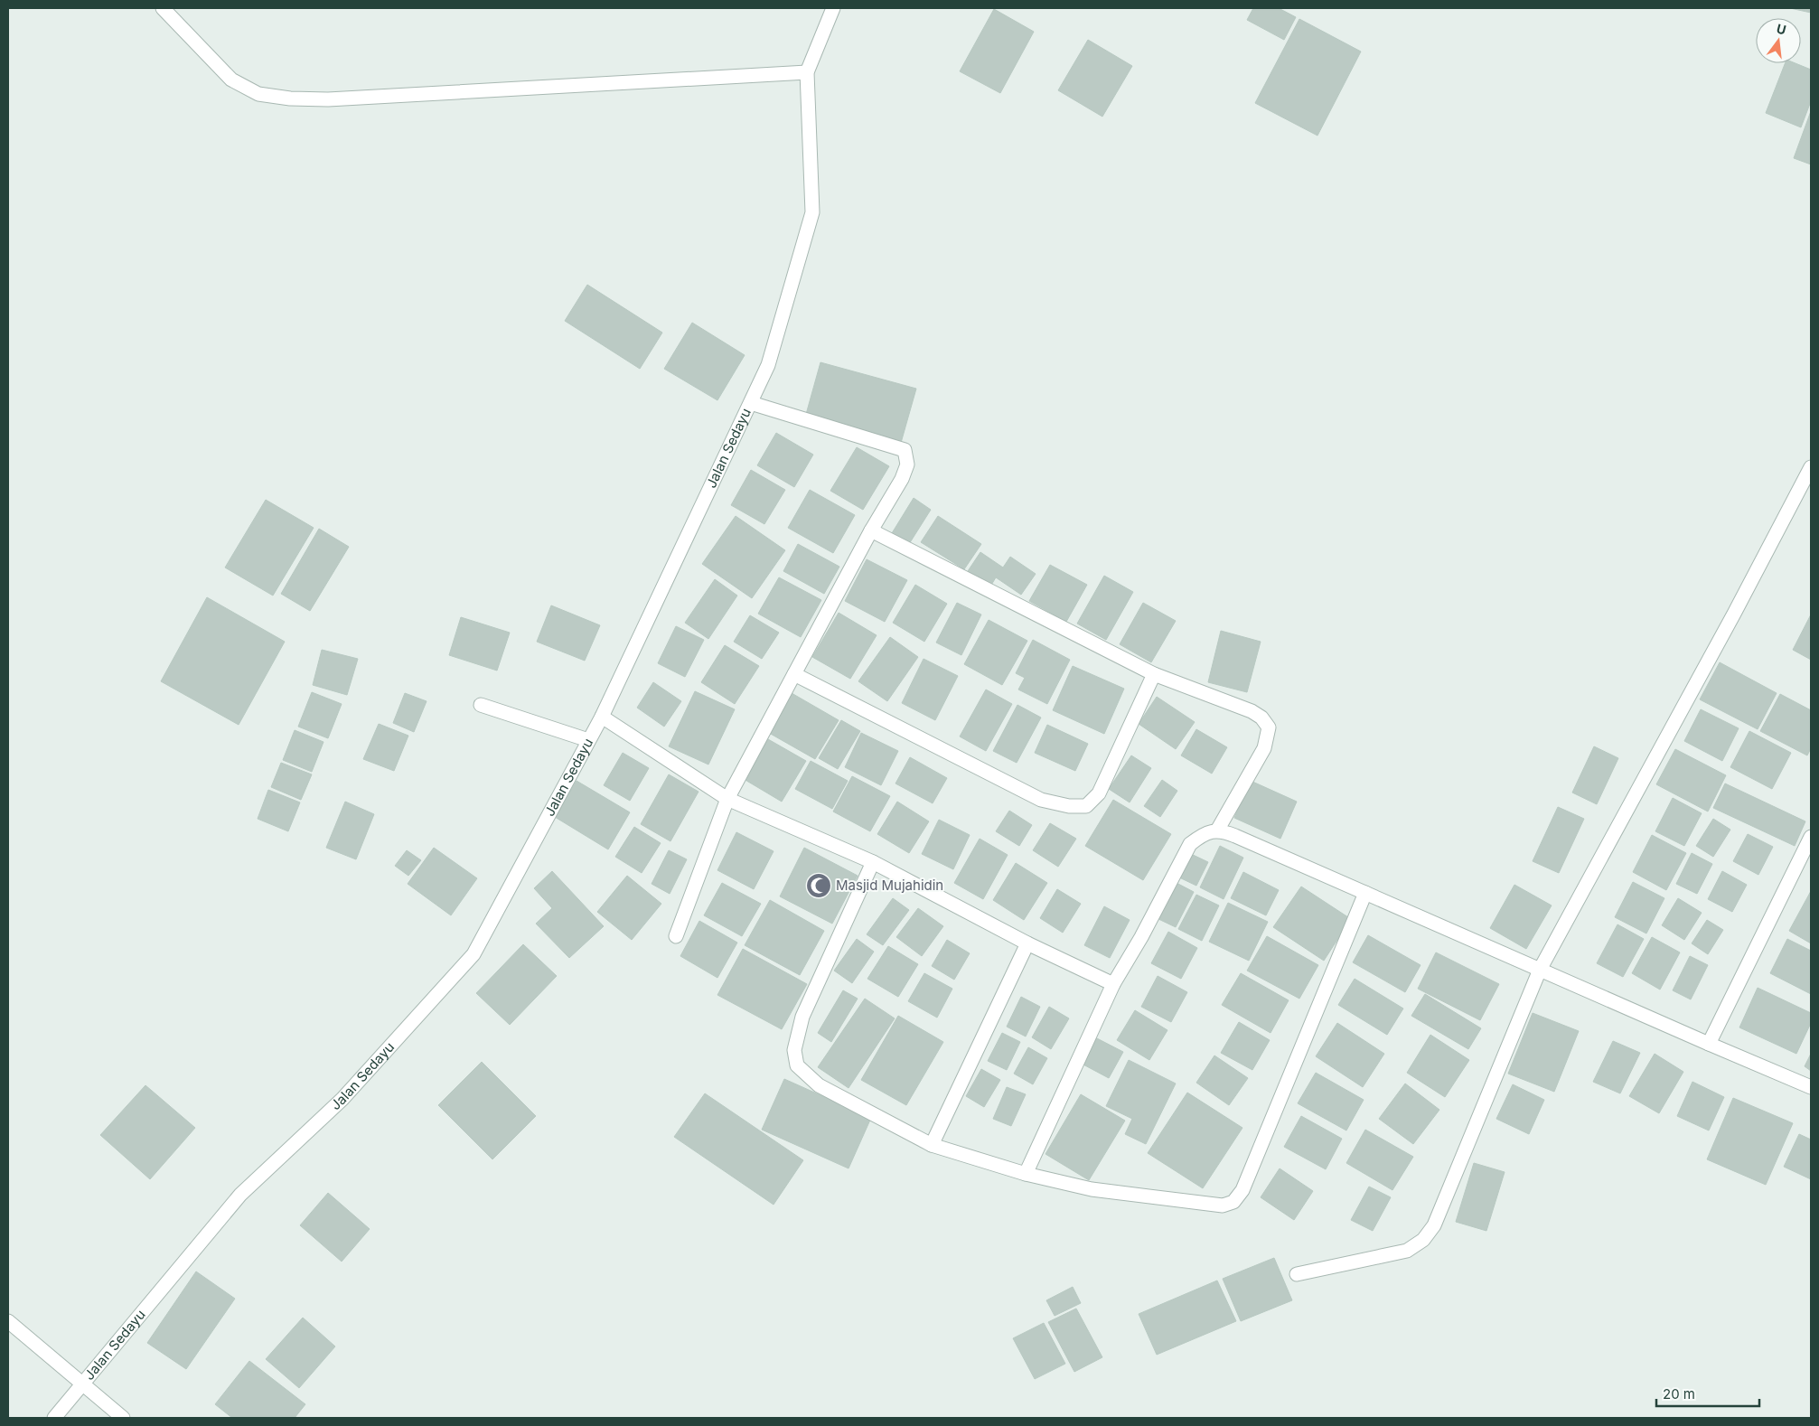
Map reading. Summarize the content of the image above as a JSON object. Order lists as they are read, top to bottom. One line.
{"streets":{"street":["Jalan Sedayu"]},"places":{"mosque":["Masjid Mujahidin"]},"scale_bar":"20 m","north":"top"}
